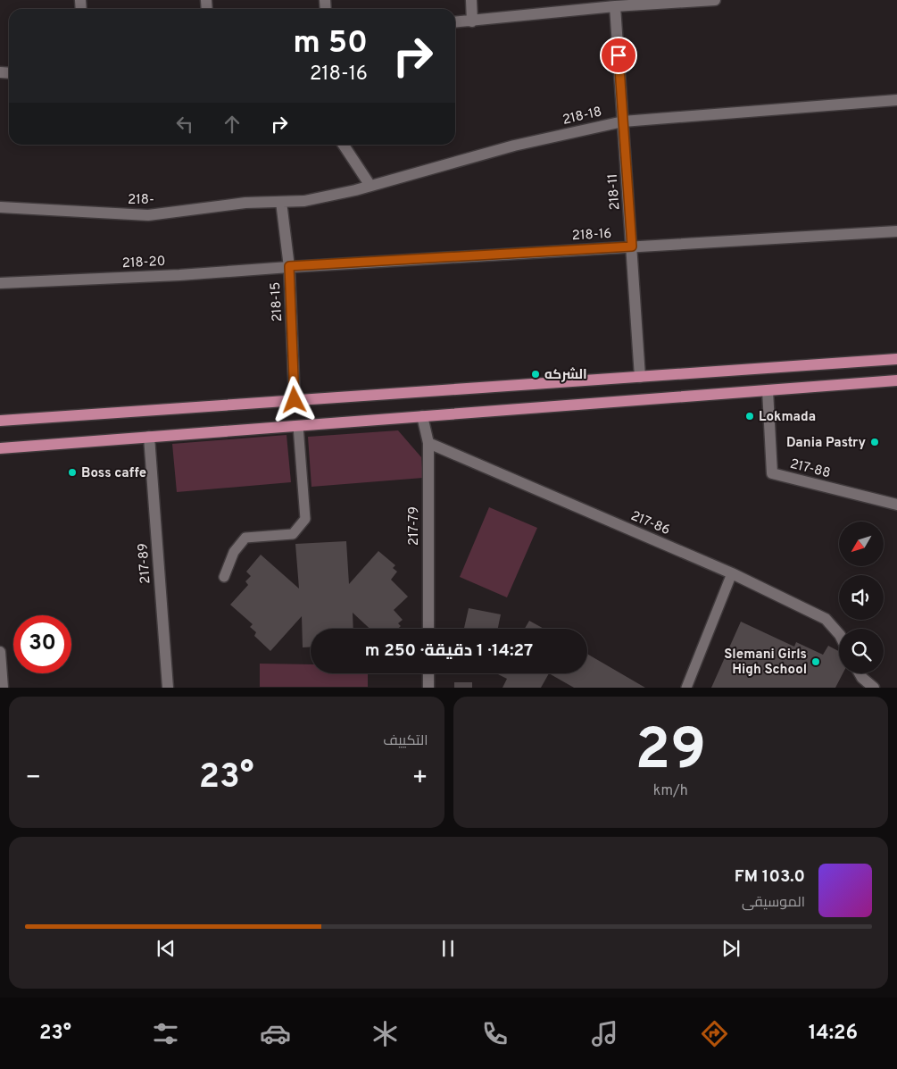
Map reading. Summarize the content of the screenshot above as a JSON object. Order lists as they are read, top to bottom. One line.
{"streets":{"street":["218-18","218-11","218-","218-16","218-20","218-15","217-88","217-86","217-79","217-89"]},"crossings":[["218-18","218-11"],["218-18","218-"],["218-18","218-15"],["218-11","218-16"],["218-","218-15"],["218-16","218-20"],["218-16","218-15"],["218-20","218-15"],["217-86","217-79"]],"places":["الشركه","Lokmada","Dania Pastry","Boss caffe","Slemani Girls High School"],"north":"bottom left","page":{"turn":["50 m","218-16"],"limit":"30","trip":"14:27 · 1 دقيقة · 250 m","tile":[["29","km/h"],"التكييف"],"heat":["−","23°","+"],"song":["103.0 FM","الموسيقى"],"tabs":["14:26","23°"]}}
